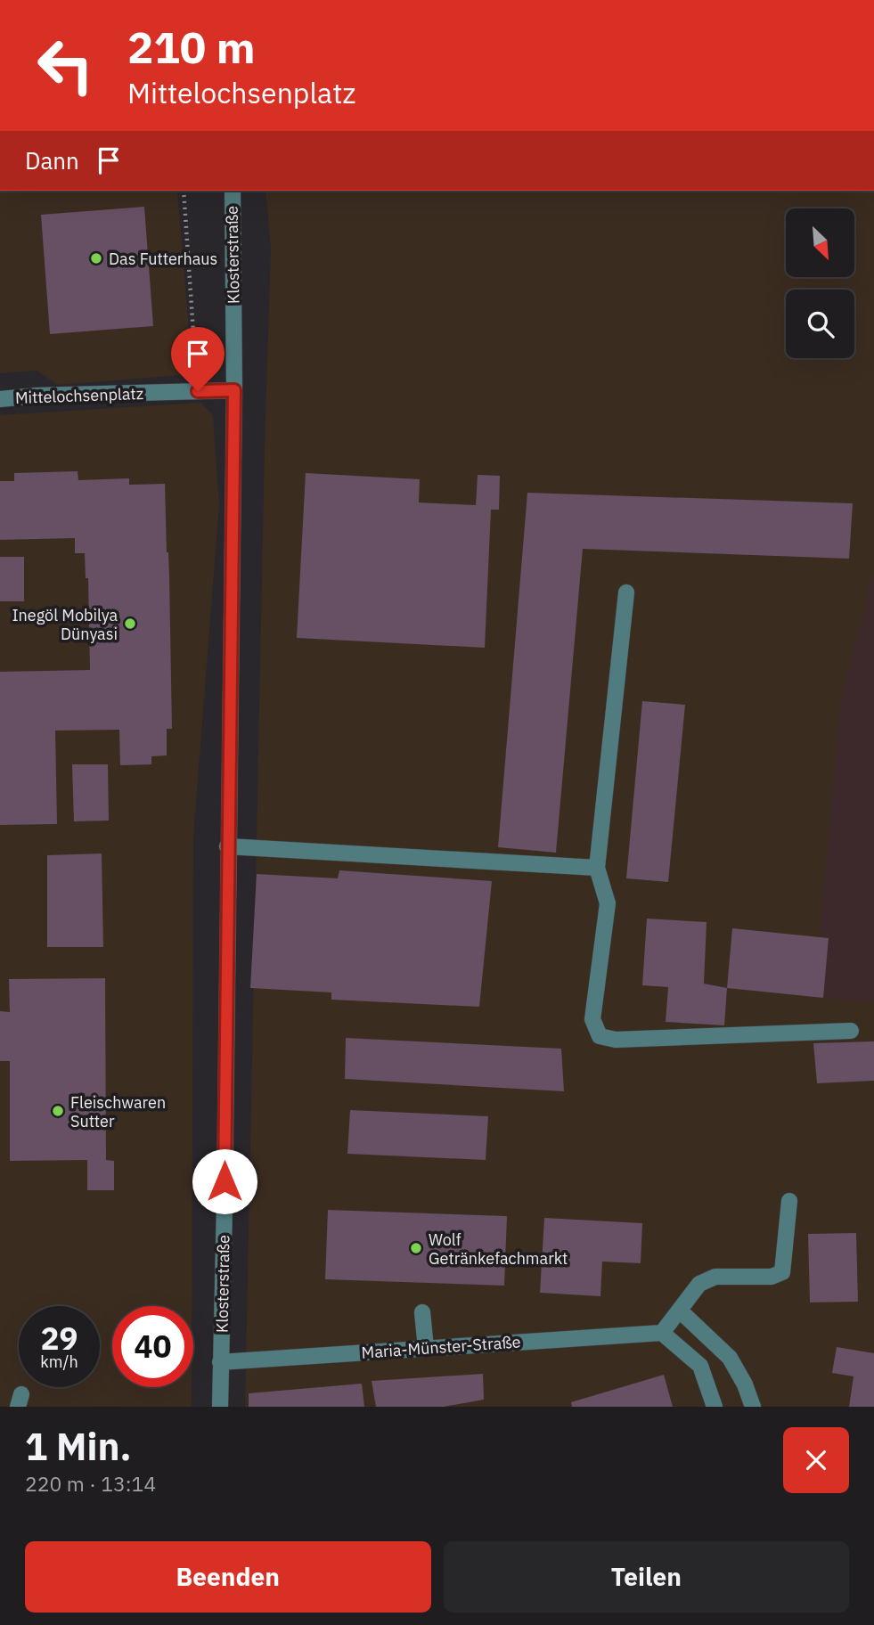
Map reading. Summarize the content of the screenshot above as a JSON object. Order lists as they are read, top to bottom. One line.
{"streets":{"street":["Klosterstraße","Mittelochsenplatz","Maria-Münster-Straße"]},"crossings":[["Klosterstraße","Mittelochsenplatz"],["Klosterstraße","Maria-Münster-Straße"]],"places":["Das Futterhaus","Inegöl Mobilya Dünyasi","Fleischwaren Sutter","Wolf Getränkefachmarkt"],"north":"bottom right","page":{"turn":["210 m","Mittelochsenplatz"],"then":"Dann","speed":"29 km/h","limit":"40","heading":["1 Min.","220 m · 13:14"],"buttons":["Beenden","Teilen"]}}
